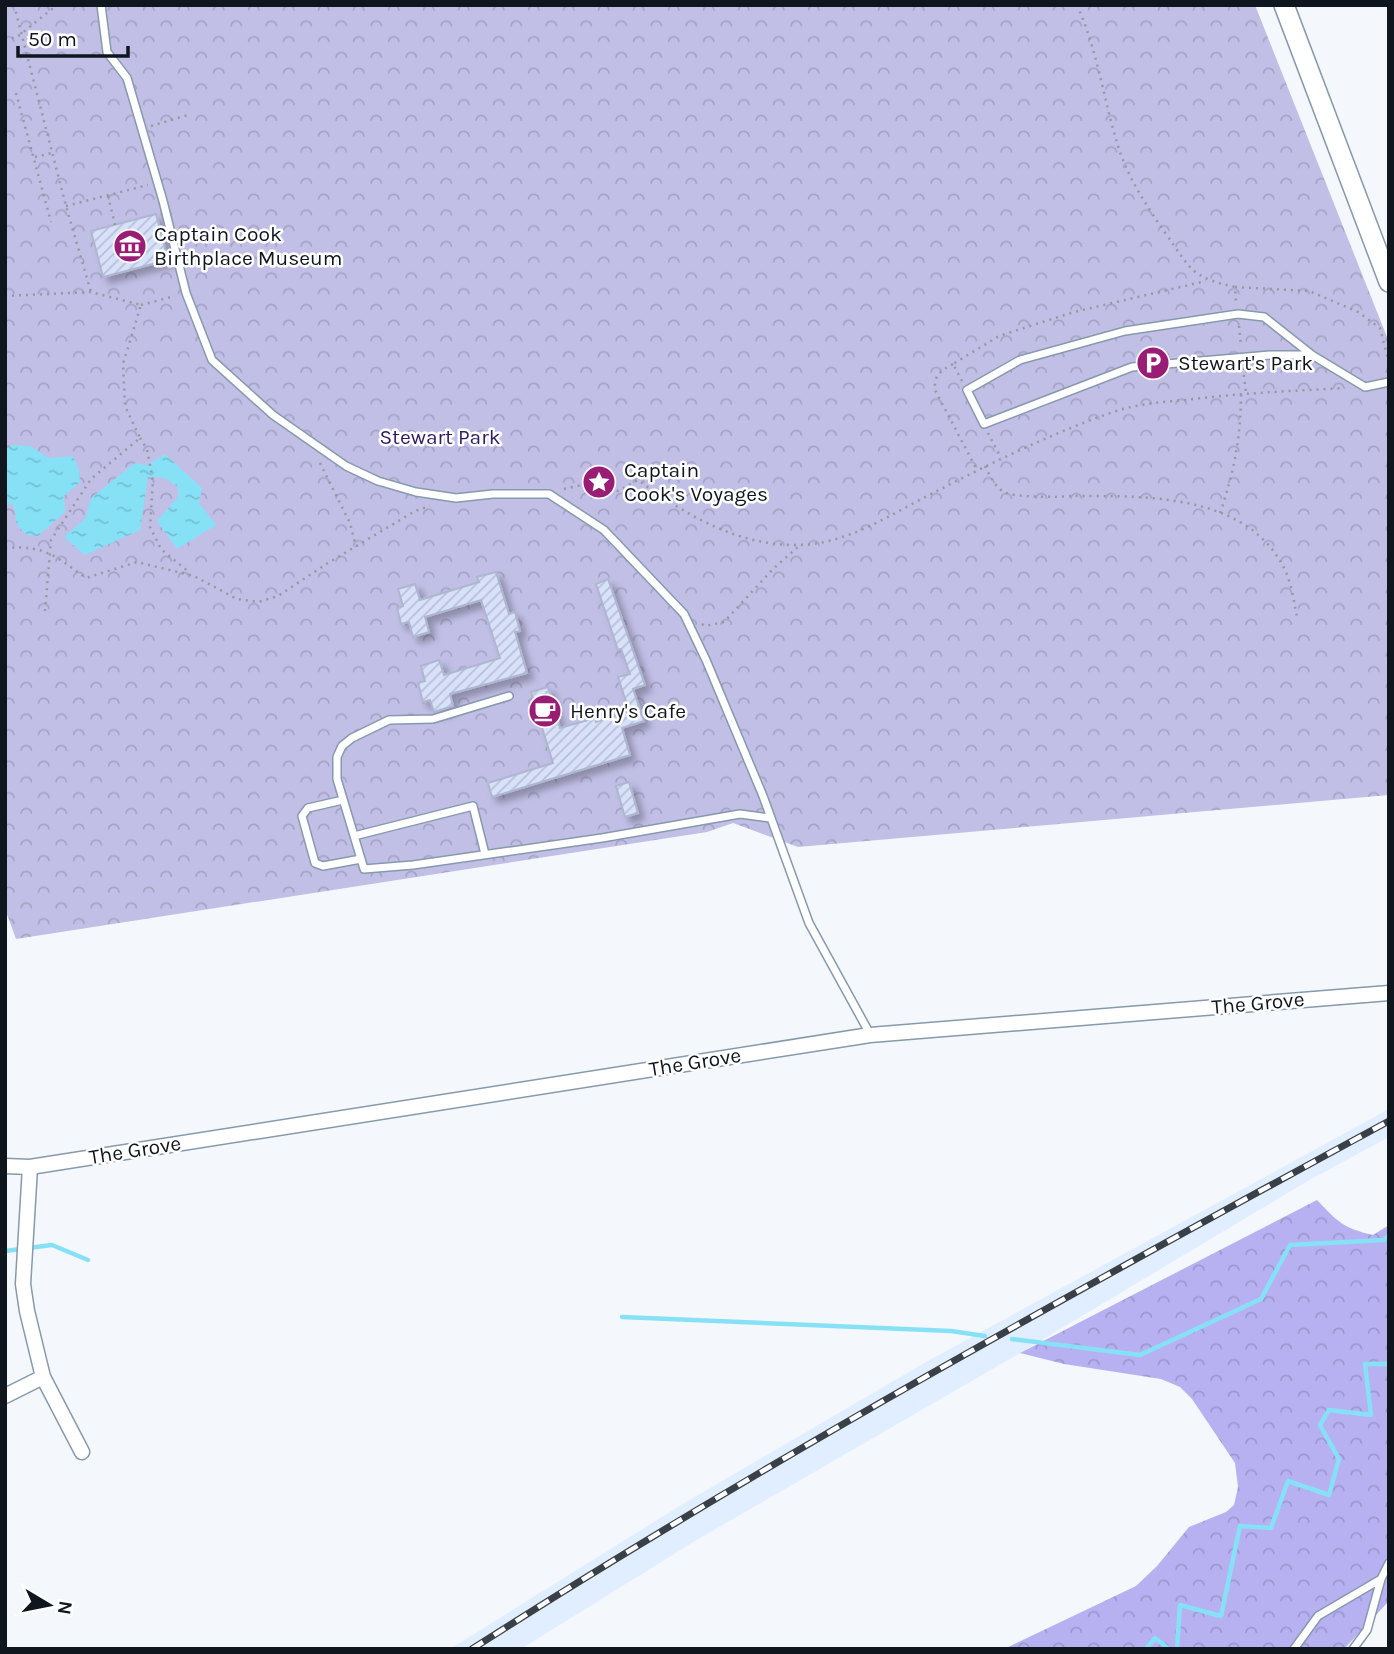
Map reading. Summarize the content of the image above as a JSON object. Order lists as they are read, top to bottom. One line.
{"streets":{"street":["The Grove"]},"parks":["Stewart Park"],"places":{"museum":["Captain Cook Birthplace Museum"],"parking":["Stewart's Park"],"place":["Captain Cook's Voyages"],"cafe":["Henry's Cafe"]},"scale_bar":"50 m","north":"right"}
